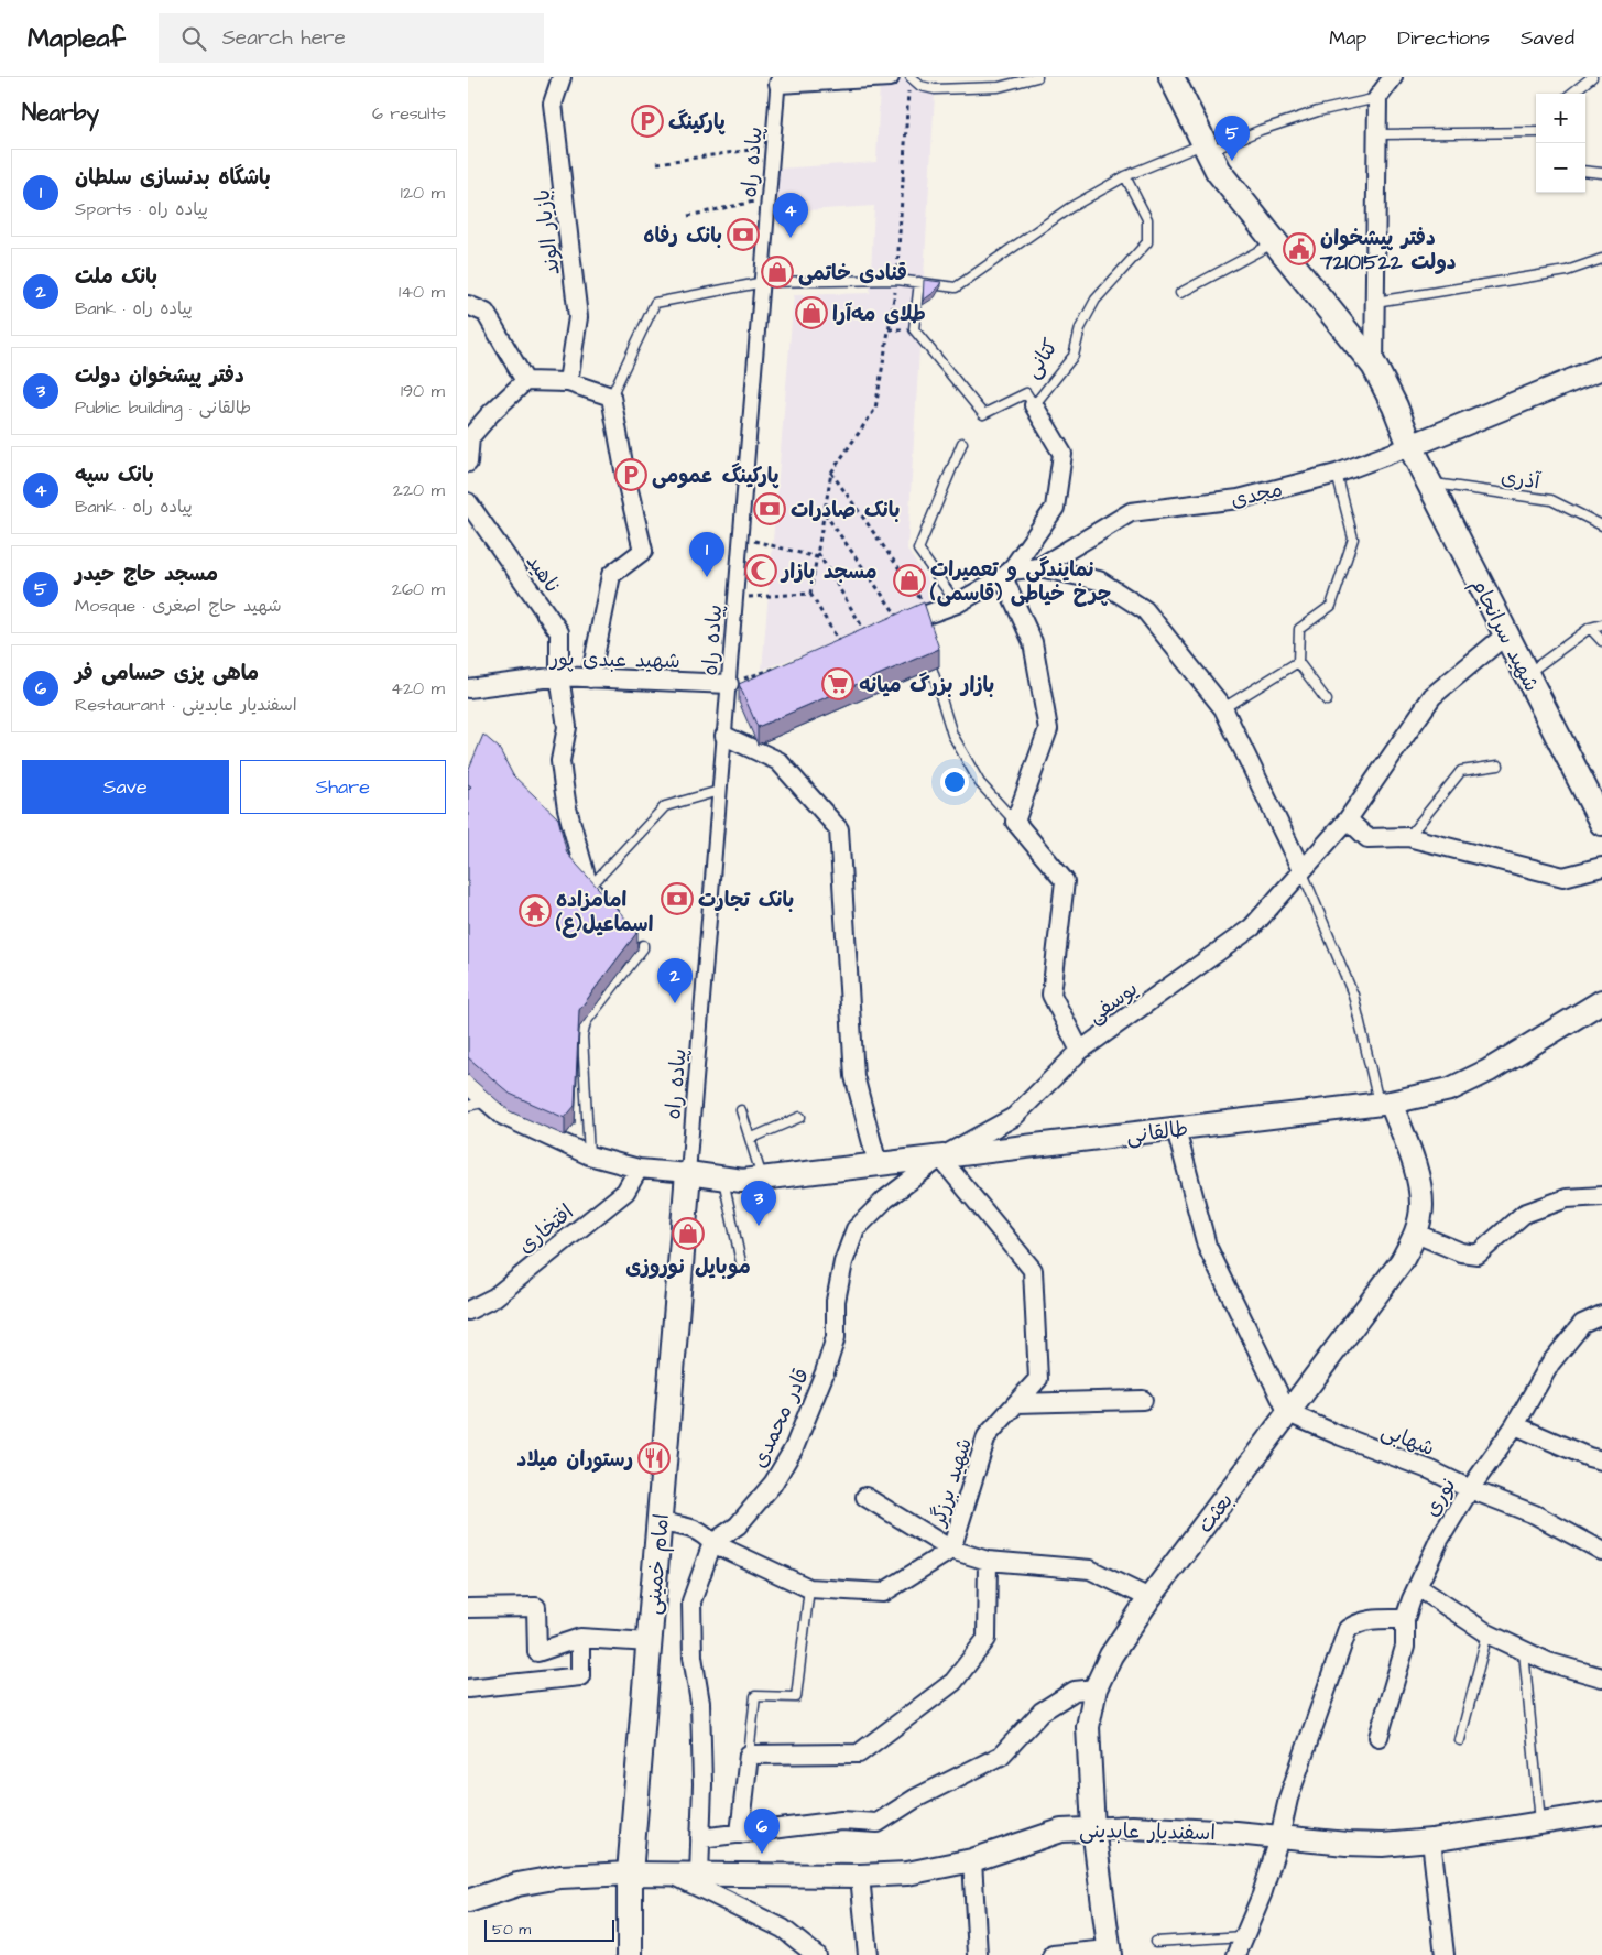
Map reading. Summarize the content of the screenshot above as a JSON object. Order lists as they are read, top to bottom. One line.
{"streets":{"main road":["شهید سرانجام","امام خمینی"],"street":["پیاده راه","بازیار الوند","کتانی","مجدی","ناهید","شهید عبدی پور","یوسفی","طالقانی","افتخاری","قادر محمدی","شهابی","شهید برزگر","نوری","بعثت","اسفندیار عابدینی"],"lane":["آذری"]},"crossings":[["پیاده راه","شهید عبدی پور"],["پیاده راه","طالقانی"],["پیاده راه","امام خمینی"],["کتانی","مجدی"],["آذری","شهید سرانجام"],["مجدی","شهید سرانجام"],["ناهید","شهید عبدی پور"],["شهید سرانجام","یوسفی"],["یوسفی","طالقانی"],["یوسفی","قادر محمدی"],["یوسفی","شهید برزگر"],["طالقانی","قادر محمدی"],["طالقانی","شهید برزگر"],["طالقانی","بعثت"],["طالقانی","امام خمینی"],["قادر محمدی","شهید برزگر"],["شهابی","نوری"],["شهابی","بعثت"],["شهید برزگر","امام خمینی"],["بعثت","اسفندیار عابدینی"],["امام خمینی","اسفندیار عابدینی"]],"places":{"parking":["پارکینگ","پارکینگ عمومی"],"bank":["بانک رفاه","بانک صادرات","بانک تجارت"],"public building":["دفتر پیشخوان دولت 72101522"],"shop":["قنادی خاتمی","طلای مه‌آرا","نمایندگی و تعمیرات چرخ خیاطی (قاسمی)","موبایل نوروزی"],"mosque":["مسجد بازار"],"supermarket":["بازار بزرگ میانه"],"temple":["امامزاده اسماعیل(ع)"],"restaurant":["رستوران میلاد"]},"scale_bar":"50 m","page":{"header":"Mapleaf","search":"Search here","nav":["Map","Directions","Saved"],"heading":["Nearby","6 results"],"map_buttons":["+","−"],"pins":["5","4","1","2","3","6"],"list":[{"mark":"1","name":"باشگاه بدنسازی سلطان","note":"Sports · پیاده راه","value":"120 m"},{"mark":"2","name":"بانک ملت","note":"Bank · پیاده راه","value":"140 m"},{"mark":"3","name":"دفتر پیشخوان دولت","note":"Public building · طالقانی","value":"190 m"},{"mark":"4","name":"بانک سپه","note":"Bank · پیاده راه","value":"220 m"},{"mark":"5","name":"مسجد حاج حیدر","note":"Mosque · شهید حاج اصغری","value":"260 m"},{"mark":"6","name":"ماهی پزی حسامی فر","note":"Restaurant · اسفندیار عابدینی","value":"420 m"}],"buttons":["Save","Share"],"scale":"50 m"}}
